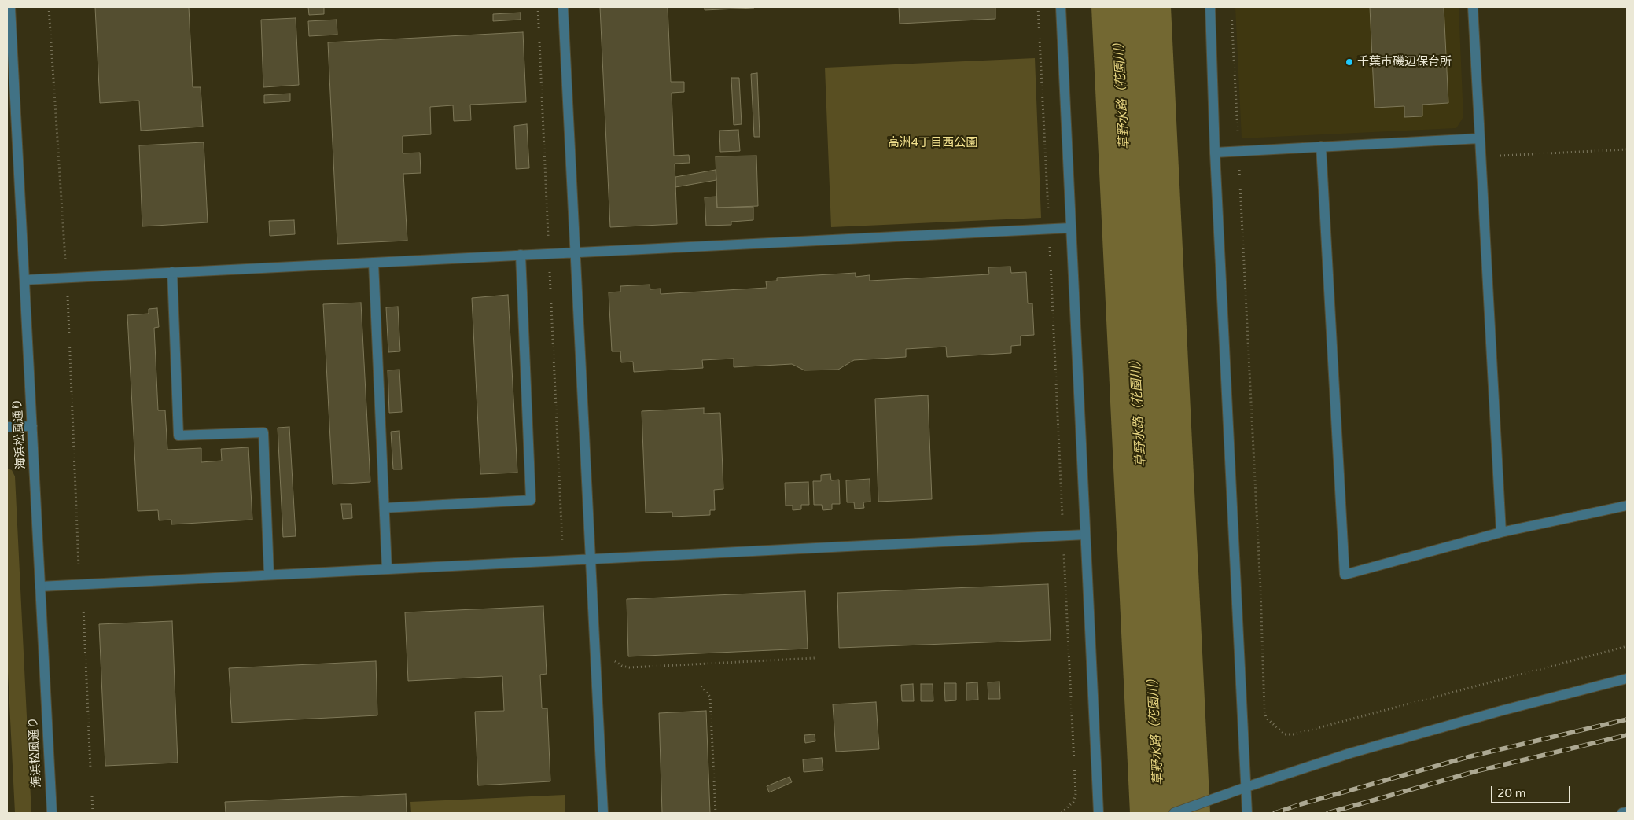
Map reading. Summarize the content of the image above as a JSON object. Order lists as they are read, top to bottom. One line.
{"streets":{"street":["海浜松風通り"]},"water":["草野水路（花園川）"],"parks":["高洲4丁目西公園"],"places":["千葉市磯辺保育所"],"scale_bar":"20 m"}
